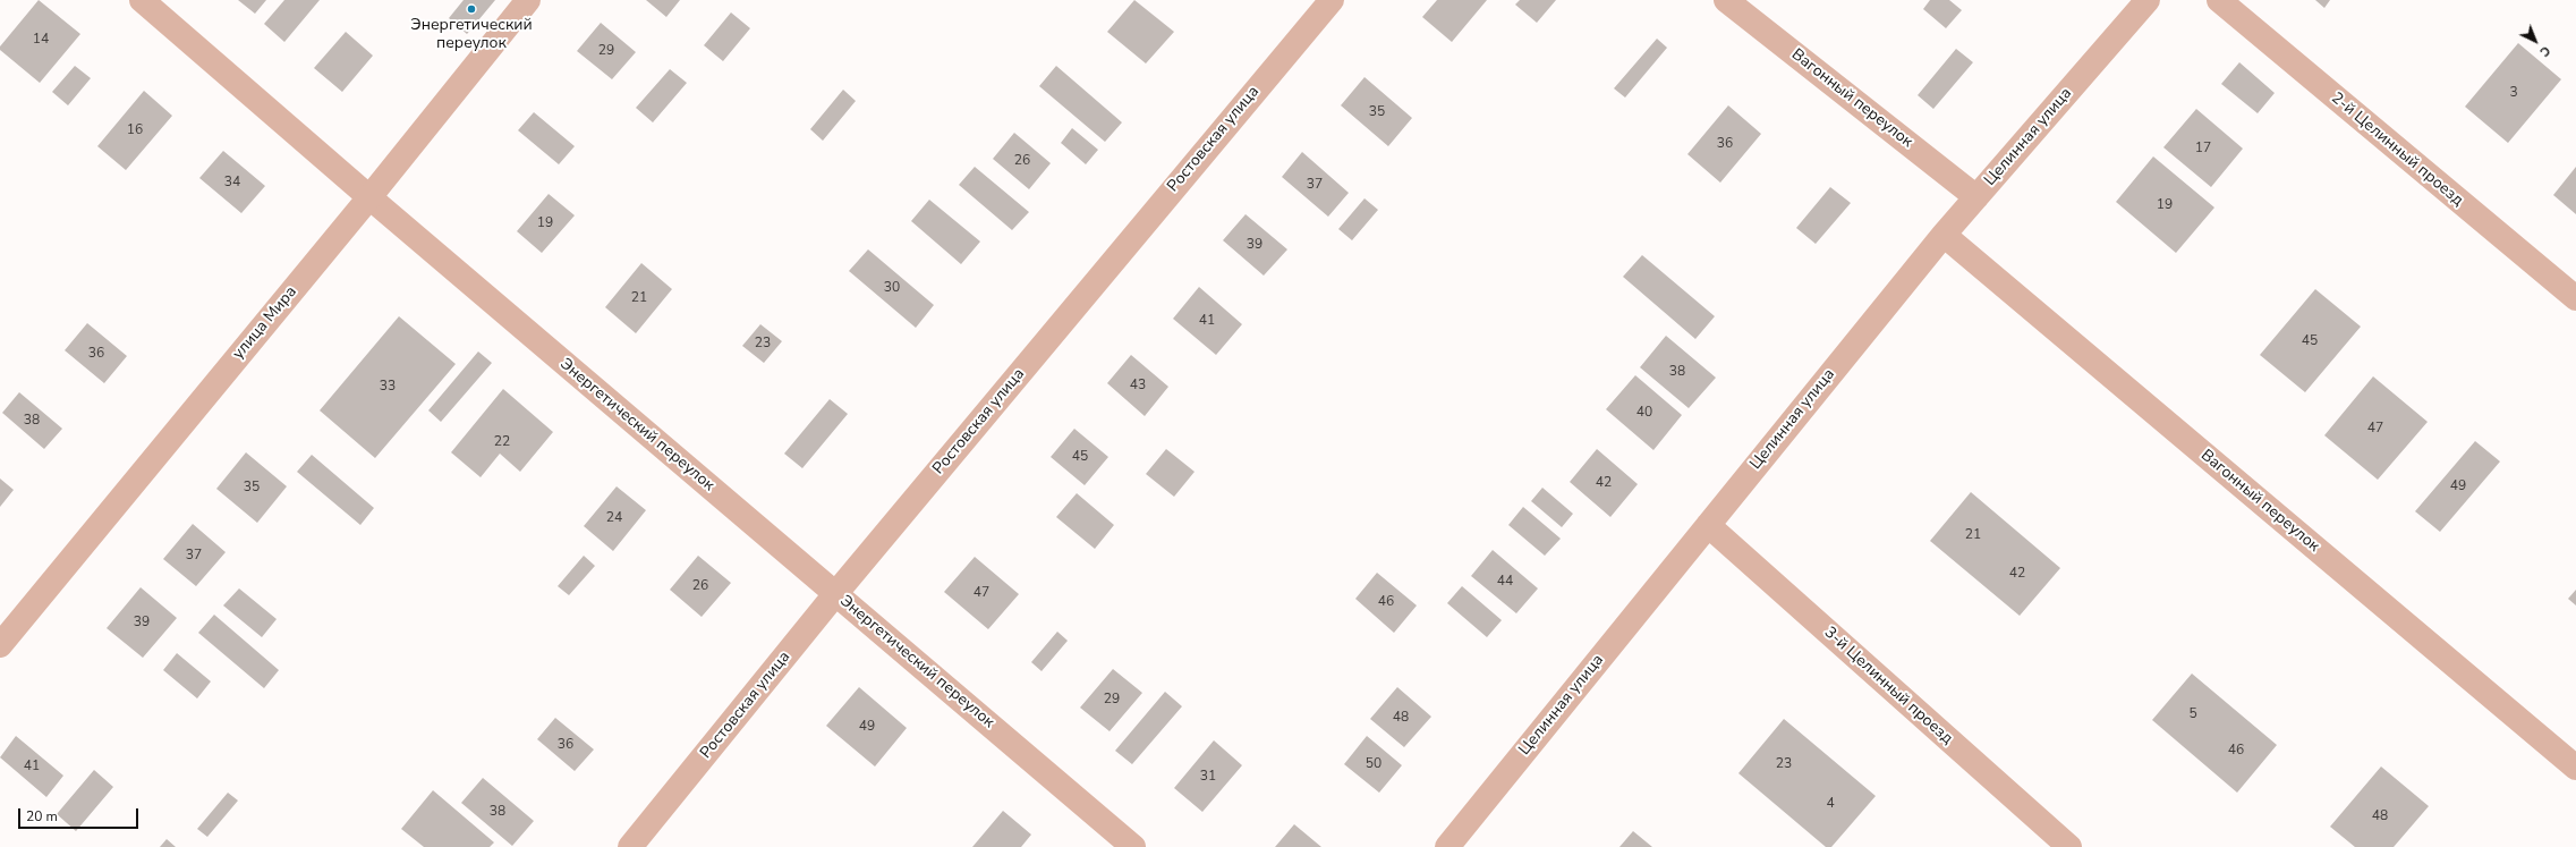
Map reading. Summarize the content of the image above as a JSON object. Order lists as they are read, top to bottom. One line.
{"streets":{"street":["Вагонный переулок","Целинная улица","Ростовская улица","2-й Целинный проезд","улица Мира","Энергетический переулок","3-й Целинный проезд"]},"crossings":[["Вагонный переулок","Целинная улица"],["Целинная улица","3-й Целинный проезд"],["Ростовская улица","Энергетический переулок"],["улица Мира","Энергетический переулок"]],"places":["Энергетический переулок"],"house_numbers":["14","29","3","35","16","36","17","26","34","37","19","19","39","30","21","41","45","23","36","38","43","33","40","38","47","22","45","42","49","35","24","21","37","42","44","26","47","46","39","29","5","48","49","36","46","50","23","41","31","4","38","48"],"scale_bar":"20 m","north":"bottom right"}
